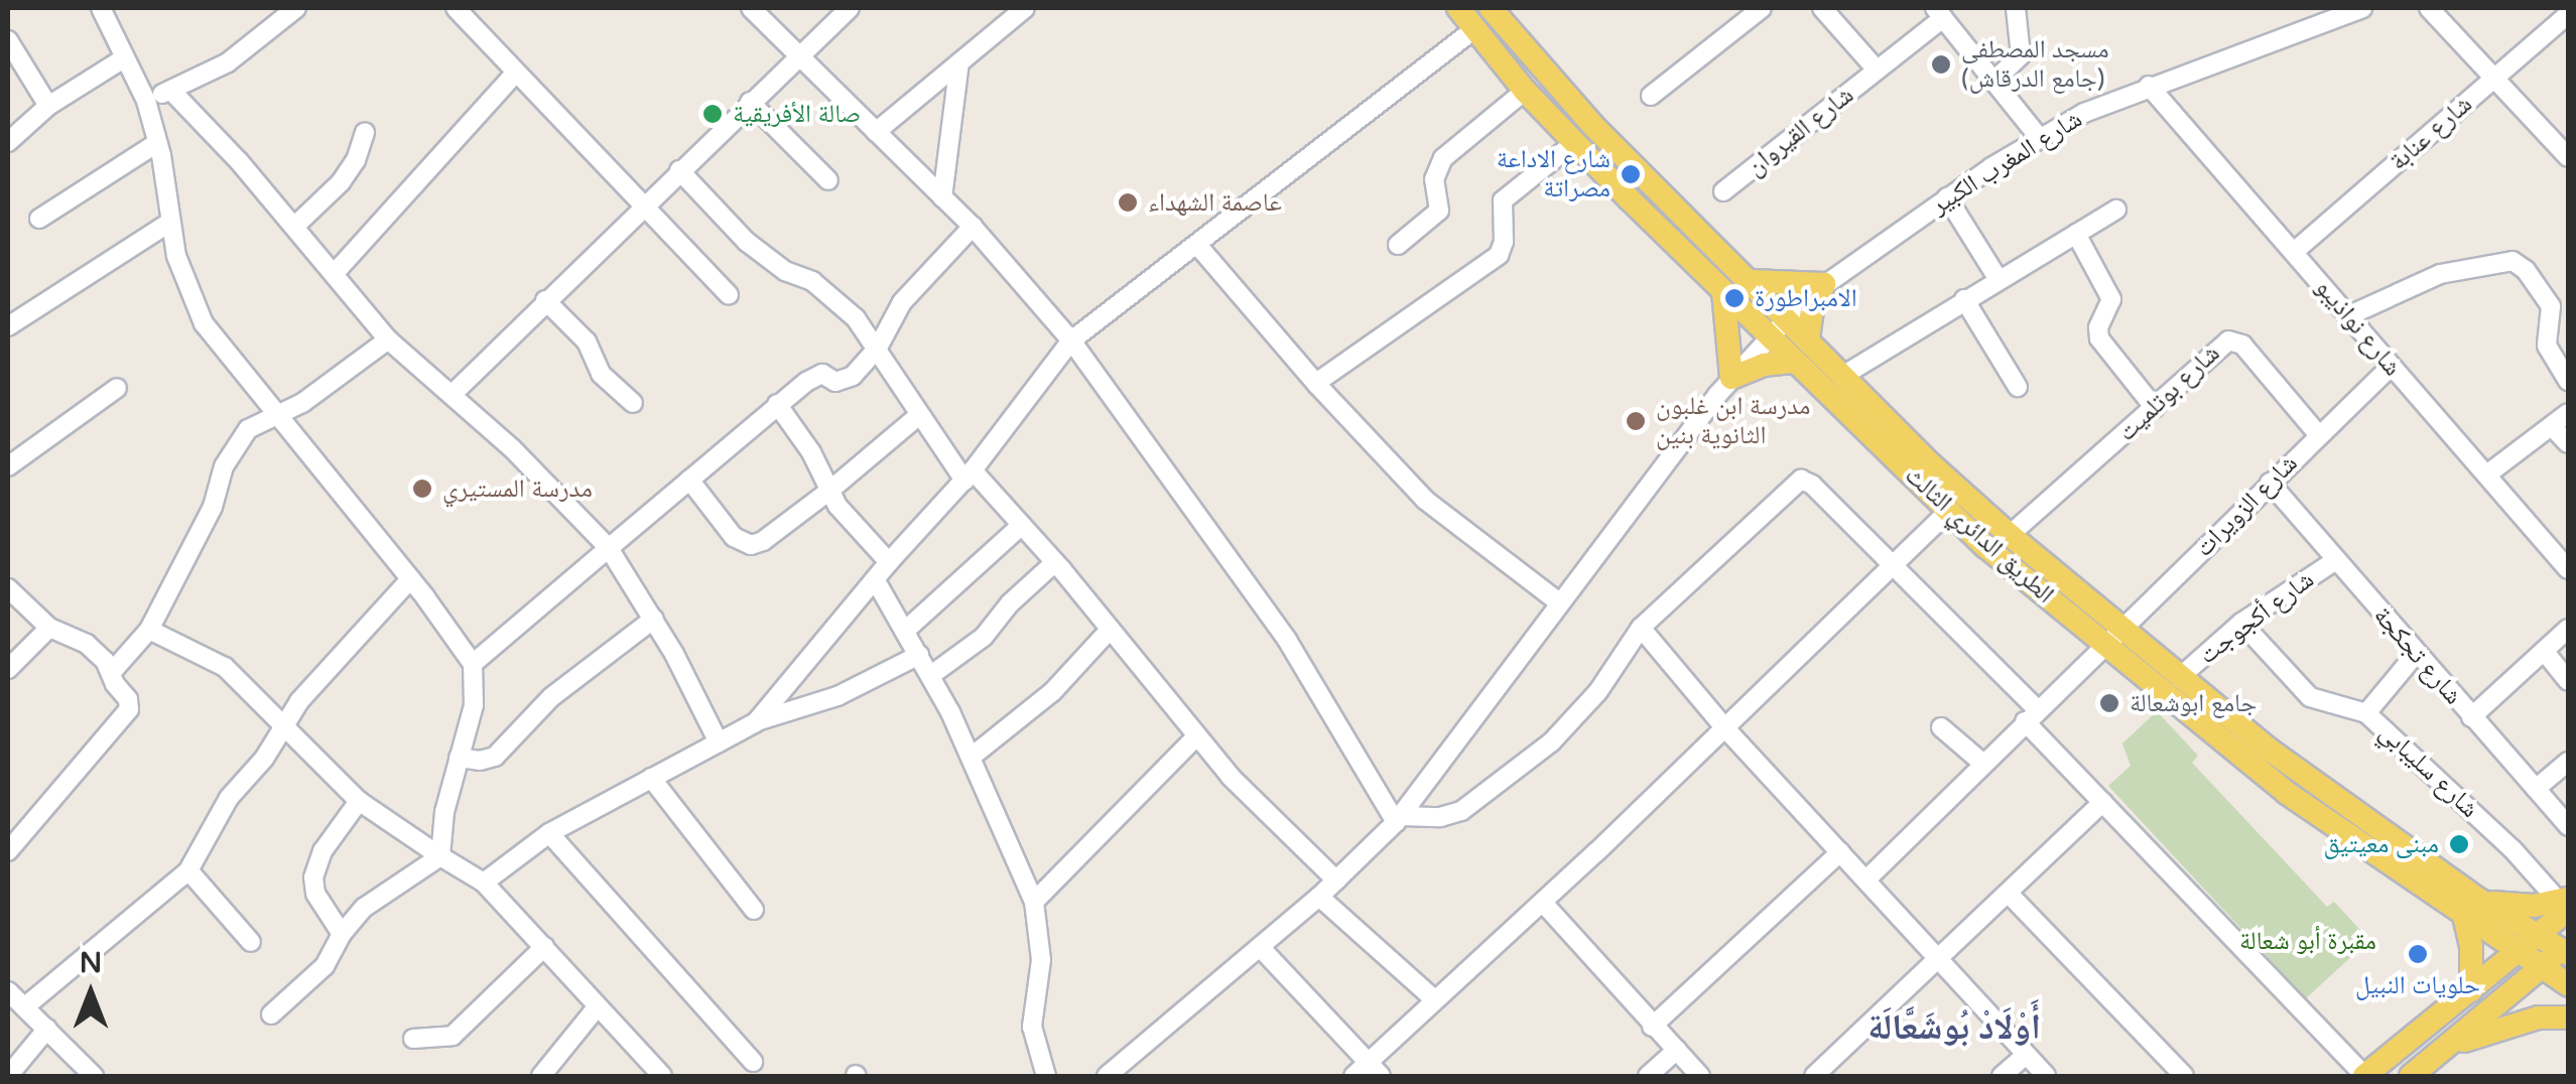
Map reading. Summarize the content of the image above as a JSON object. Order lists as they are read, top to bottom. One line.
{"streets":{"main road":["الطريق الدائري الثالث"],"street":["شارع القيروان","شارع عنابة","شارع المغرب الكبير","شارع نواذيبو","شارع بوتلميت","شارع الزويرات","شارع أكجوجت","شارع تجكجة","شارع سليبابي"]},"crossings":[["شارع عنابة","شارع نواذيبو"],["شارع المغرب الكبير","شارع نواذيبو"],["شارع المغرب الكبير","الطريق الدائري الثالث"],["شارع نواذيبو","شارع الزويرات"],["شارع بوتلميت","شارع الزويرات"],["شارع بوتلميت","الطريق الدائري الثالث"],["شارع الزويرات","الطريق الدائري الثالث"],["شارع الزويرات","شارع تجكجة"],["الطريق الدائري الثالث","شارع أكجوجت"],["شارع أكجوجت","شارع تجكجة"],["شارع أكجوجت","شارع سليبابي"]],"districts":["أَوْلَادْ بُوشَعَّالَة"],"parks":["مقبرة أبو شعالة"],"places":["مسجد المصطفى (جامع الدرقاش)","صالة الأفريقية","شارع الاداعة مصراتة","عاصمة الشهداء","الامبراطورة","مدرسة ابن غلبون الثانوية بنين","مدرسة المستيري","جامع ابوشعالة","مبنى معيتيق","حلويات النبيل"],"north":"top"}
